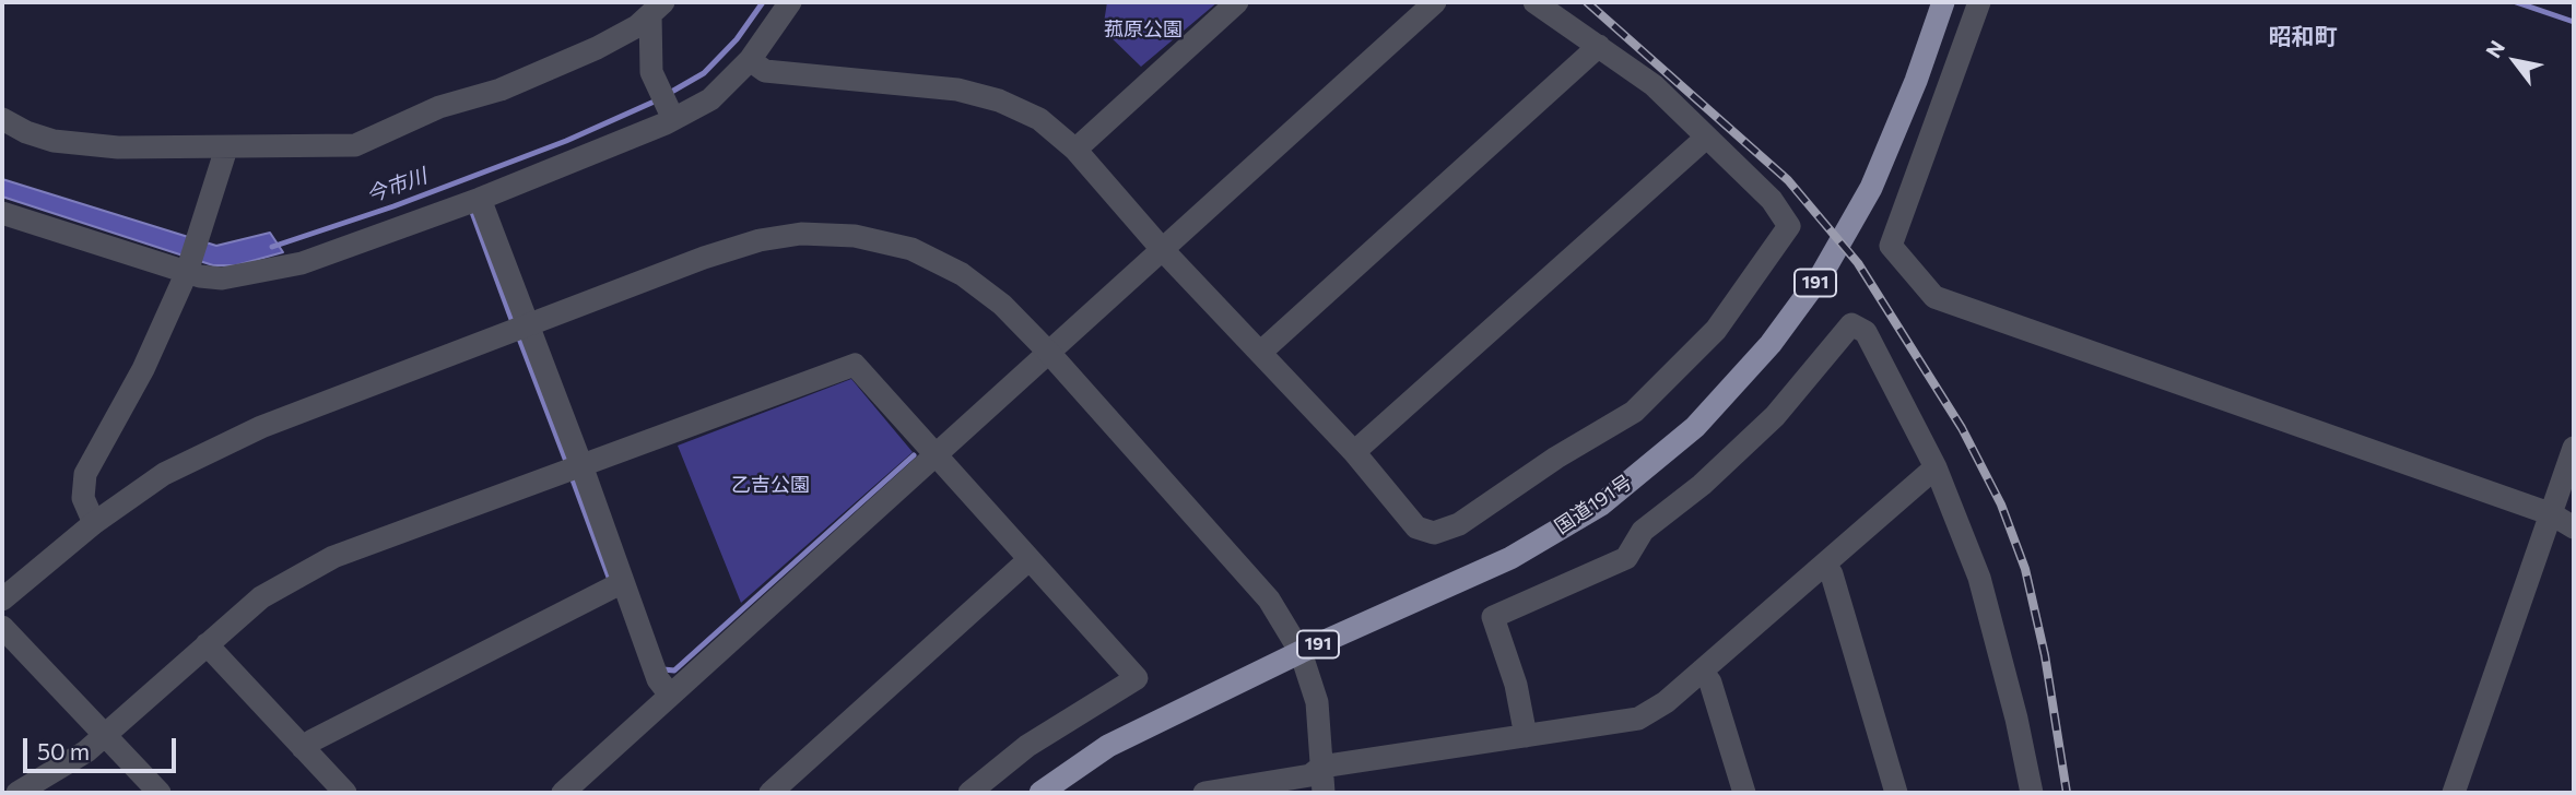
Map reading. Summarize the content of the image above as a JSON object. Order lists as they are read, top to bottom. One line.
{"streets":{"highway":["191","国道191号"]},"districts":["昭和町"],"water":["今市川"],"parks":["菰原公園","乙吉公園"],"scale_bar":"50 m","north":"top left"}
